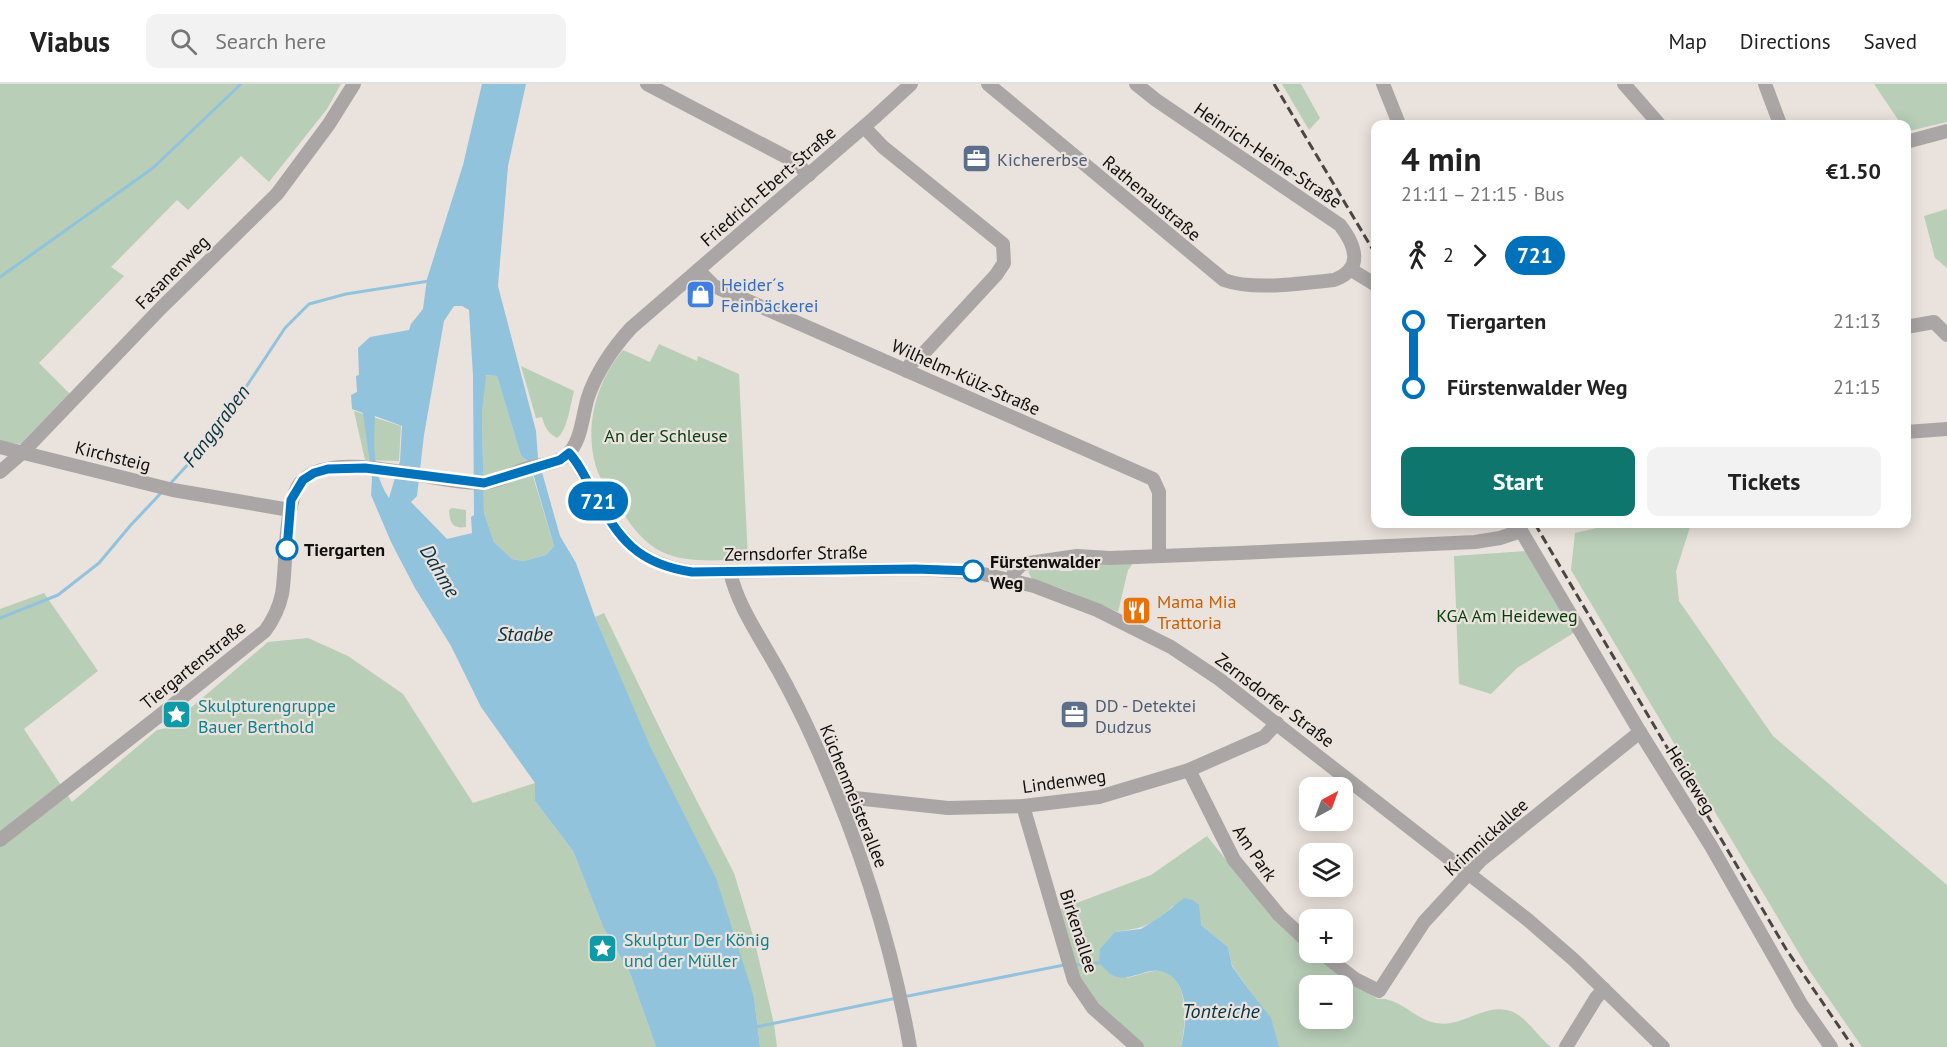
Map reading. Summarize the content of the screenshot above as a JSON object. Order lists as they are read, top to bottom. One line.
{"streets":{"street":["Heinrich-Heine-Straße","Friedrich-Ebert-Straße","Rathenaustraße","Fasanenweg","Wilhelm-Külz-Straße","Kirchsteig","Zernsdorfer Straße","Tiergartenstraße","Heideweg","Lindenweg","Küchenmeisterallee","Krimnickallee","Am Park","Birkenallee"]},"crossings":[["Heinrich-Heine-Straße","Rathenaustraße"],["Friedrich-Ebert-Straße","Wilhelm-Külz-Straße"],["Friedrich-Ebert-Straße","Zernsdorfer Straße"],["Friedrich-Ebert-Straße","Tiergartenstraße"],["Fasanenweg","Kirchsteig"],["Kirchsteig","Tiergartenstraße"],["Zernsdorfer Straße","Tiergartenstraße"],["Zernsdorfer Straße","Lindenweg"],["Zernsdorfer Straße","Küchenmeisterallee"],["Zernsdorfer Straße","Krimnickallee"],["Heideweg","Krimnickallee"],["Lindenweg","Küchenmeisterallee"],["Lindenweg","Am Park"],["Lindenweg","Birkenallee"]],"water":["Fanggraben","Dahme","Staabe","Tonteiche"],"parks":["An der Schleuse","KGA Am Heideweg"],"places":{"office":["Kichererbse","DD - Detektei Dudzus"],"shop":["Heider´s Feinbäckerei"],"other":["Tiergarten","Fürstenwalder Weg"],"restaurant":["Mama Mia Trattoria"],"place":["Skulpturengruppe Bauer Berthold","Skulptur Der König und der Müller"]},"lines":["bus line 721"],"north":"top right","page":{"header":"Viabus","search":"Search here","nav":["Map","Directions","Saved"],"on_map":"721","heading":["4 min","21:11 – 21:15 · Bus","€1.50"],"legs":["2","721"],"list":[{"name":"Tiergarten","value":"21:13"},{"name":"Fürstenwalder Weg","value":"21:15"}],"buttons":["Start","Tickets"],"map_buttons":["+","−"]}}
